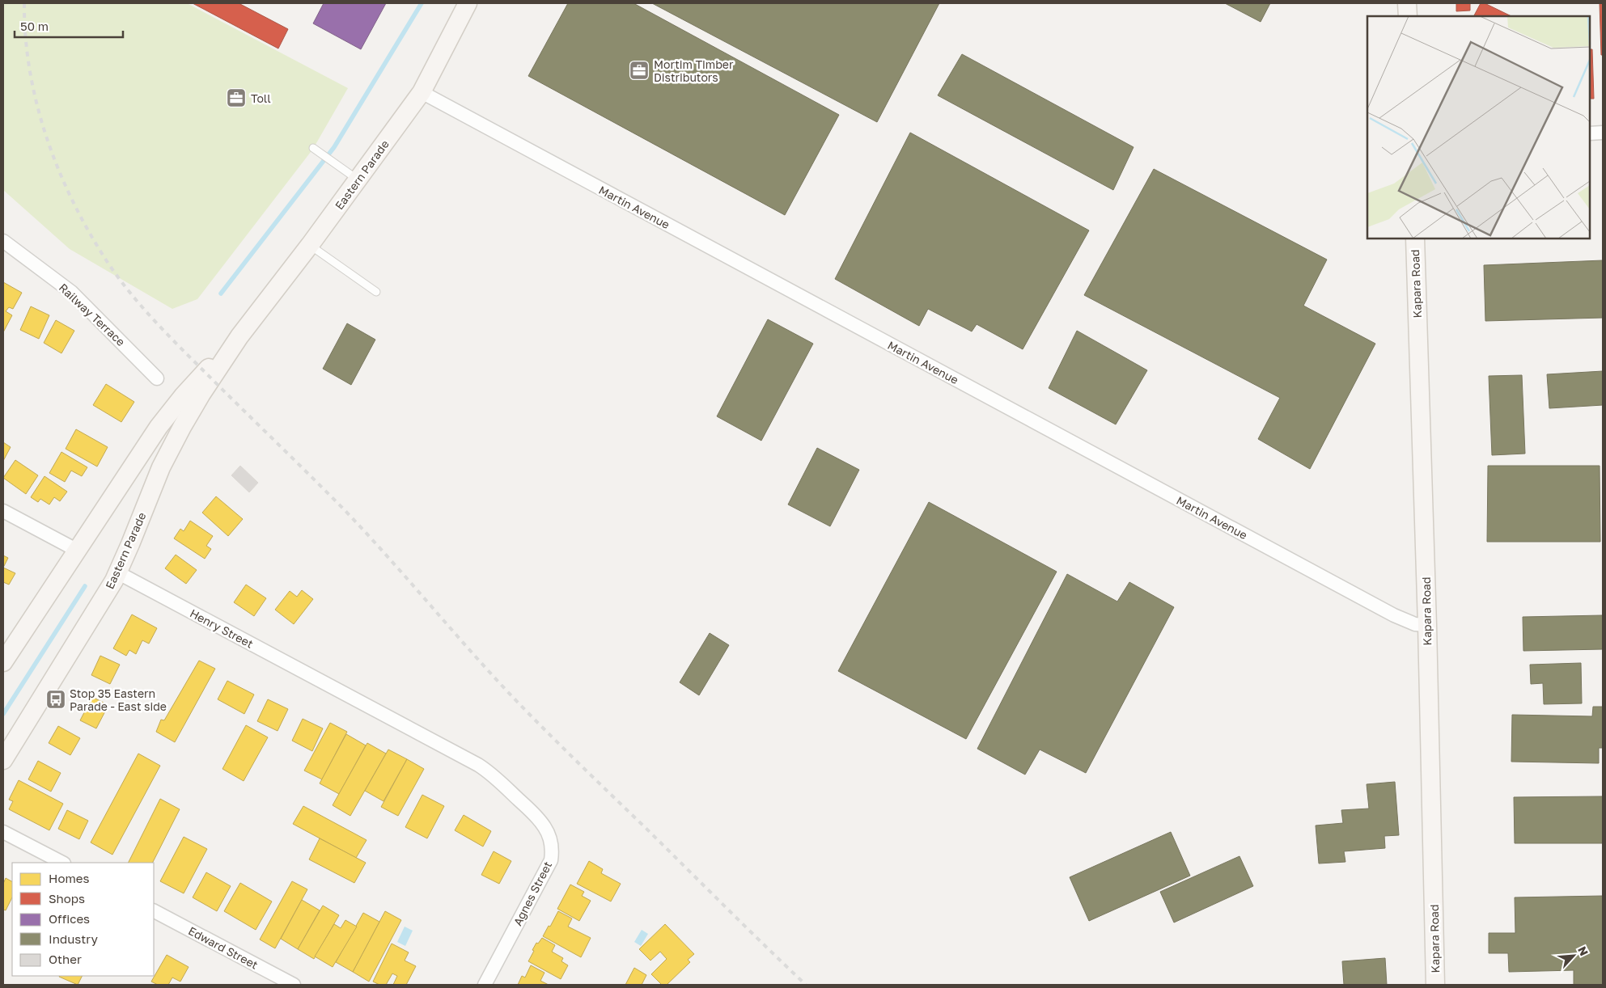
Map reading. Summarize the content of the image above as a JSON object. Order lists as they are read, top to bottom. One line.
{"streets":{"main road":["Eastern Parade","Kapara Road"],"street":["Martin Avenue","Railway Terrace","Henry Street","Agnes Street","Edward Street"]},"crossings":[["Eastern Parade","Martin Avenue"],["Eastern Parade","Henry Street"],["Martin Avenue","Kapara Road"],["Henry Street","Agnes Street"]],"places":{"office":["Mortim Timber Distributors","Toll"],"bus stop":["Stop 35 Eastern Parade - East side"]},"legend":["Homes","Shops","Offices","Industry","Other"],"scale_bar":"50 m","north":"top right"}
